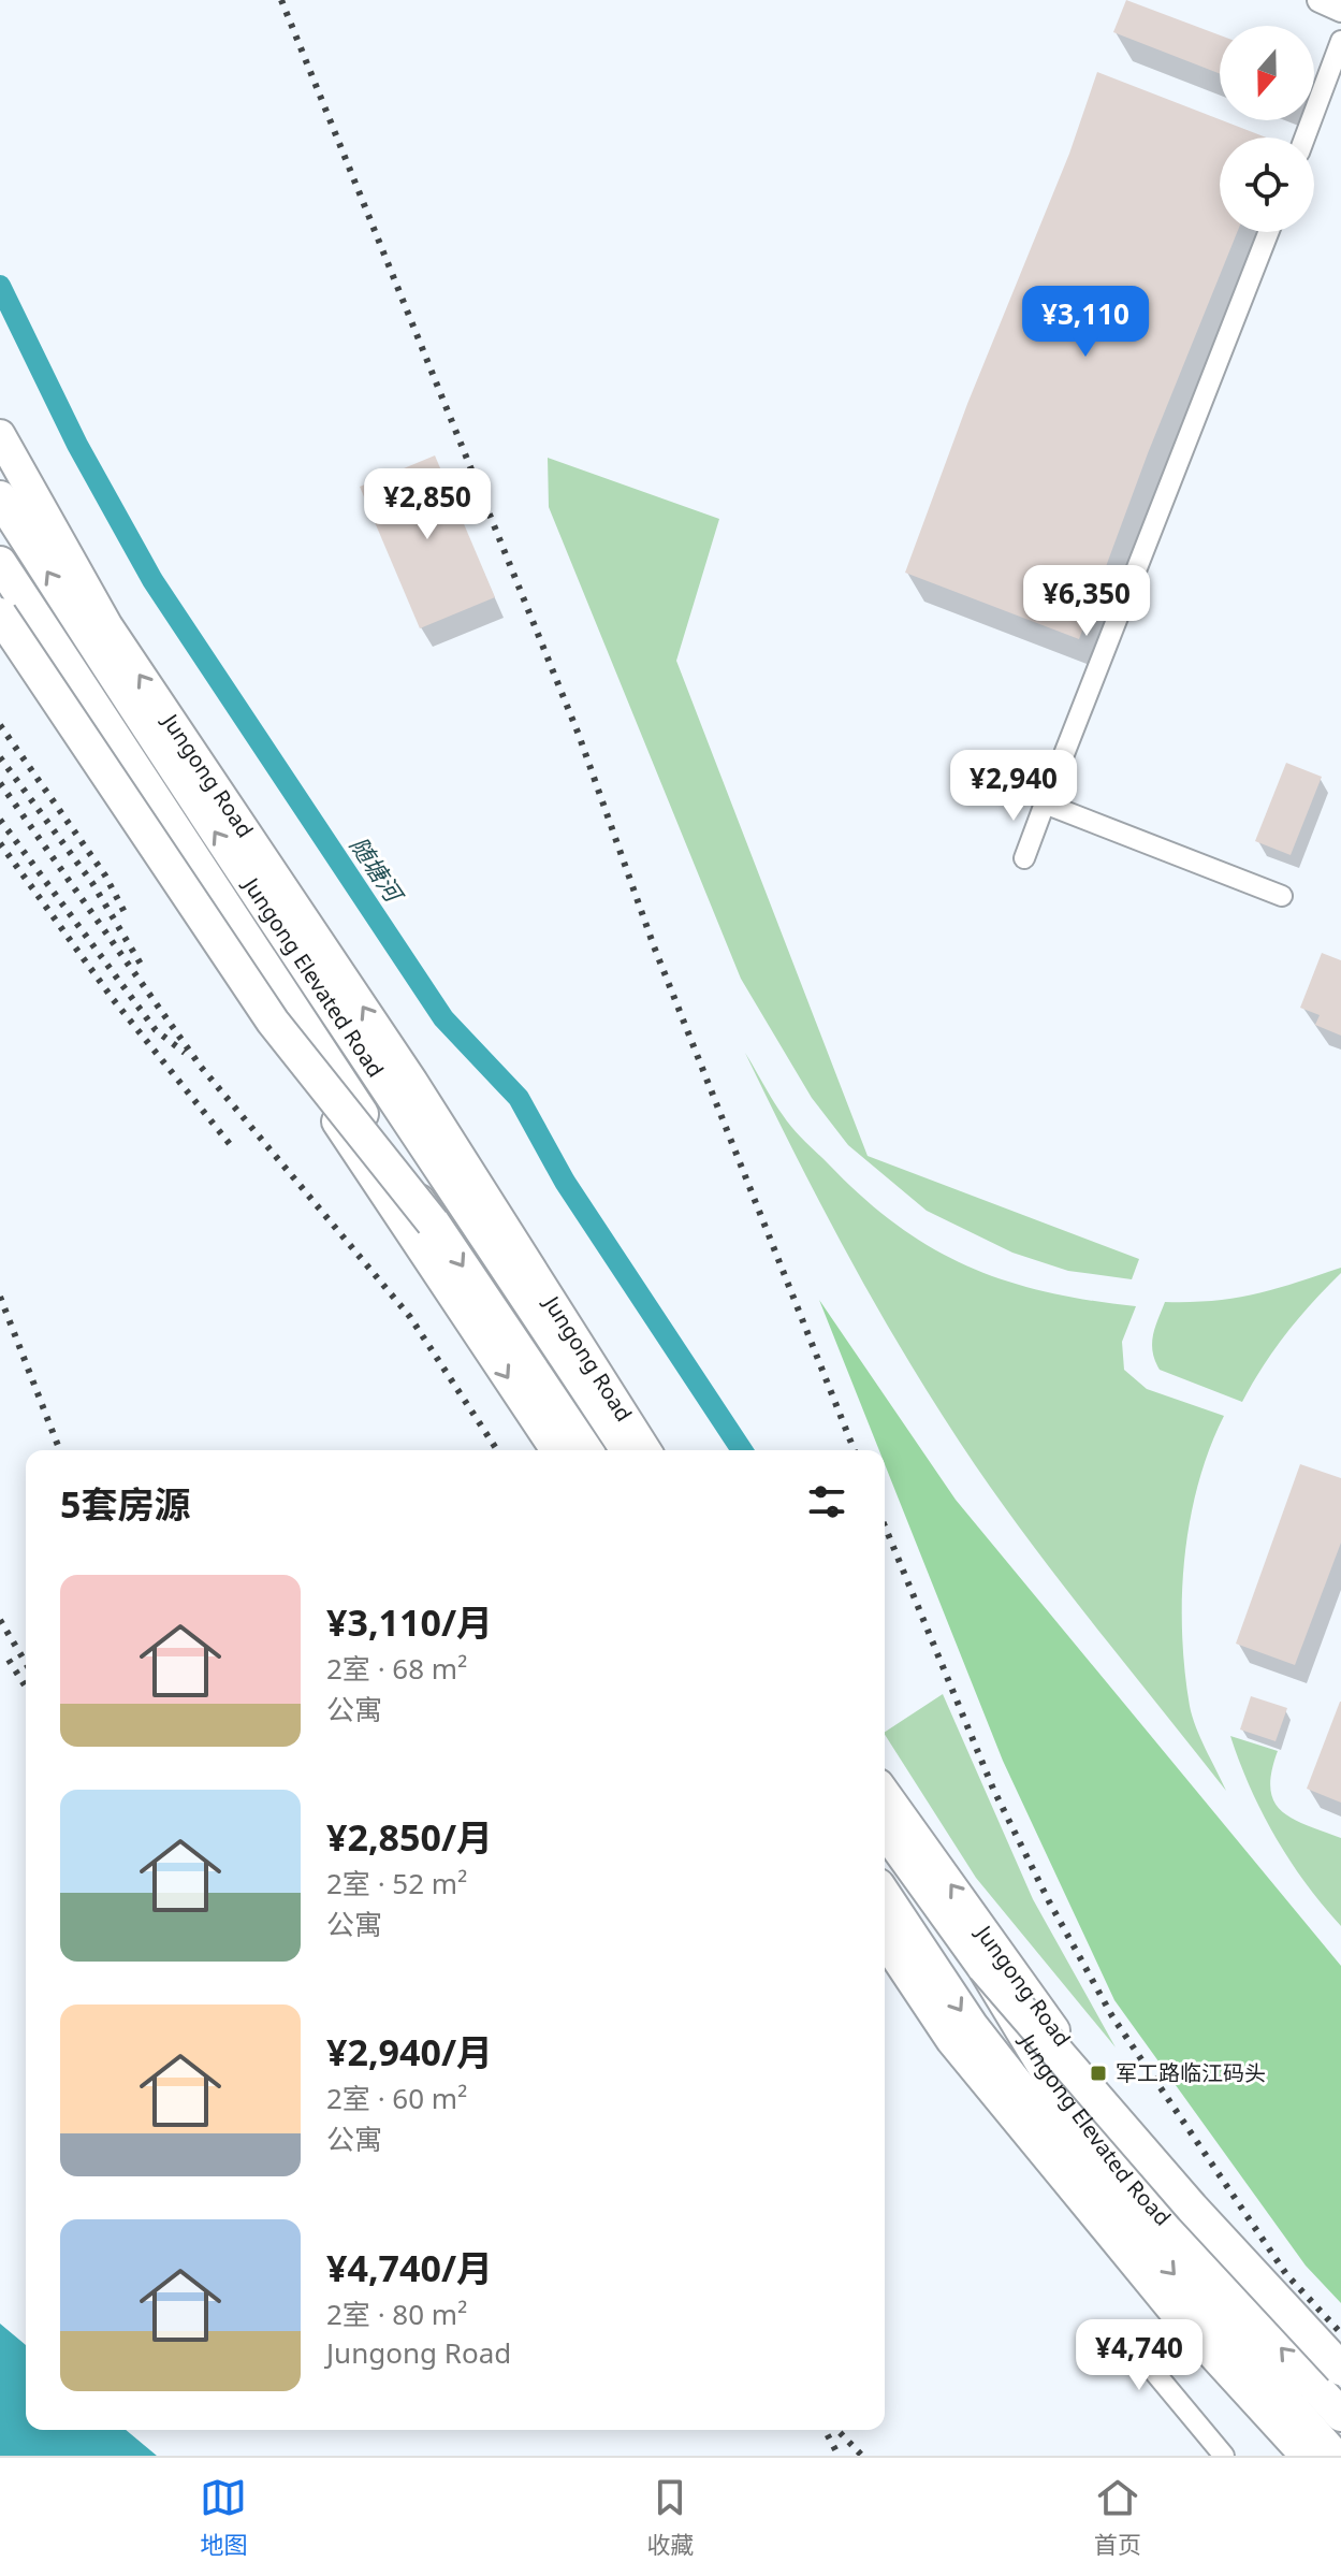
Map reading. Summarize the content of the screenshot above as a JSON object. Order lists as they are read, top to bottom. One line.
{"streets":{"highway":["Jungong Elevated Road"],"main road":["Jungong Road"]},"water":["随塘河"],"places":{"transit":["军工路临江码头"]},"north":"bottom","page":{"price":["¥3,110","¥2,850","¥6,350","¥2,940","¥4,740"],"heading":"5套房源","list":[{"name":"¥3,110/月","note":"2室 · 68 m² · 公寓"},{"name":"¥2,850/月","note":"2室 · 52 m² · 公寓"},{"name":"¥2,940/月","note":"2室 · 60 m² · 公寓"},{"name":"¥4,740/月","note":"2室 · 80 m² · Jungong Road"}],"tabs":["地图","收藏","首页"]}}
